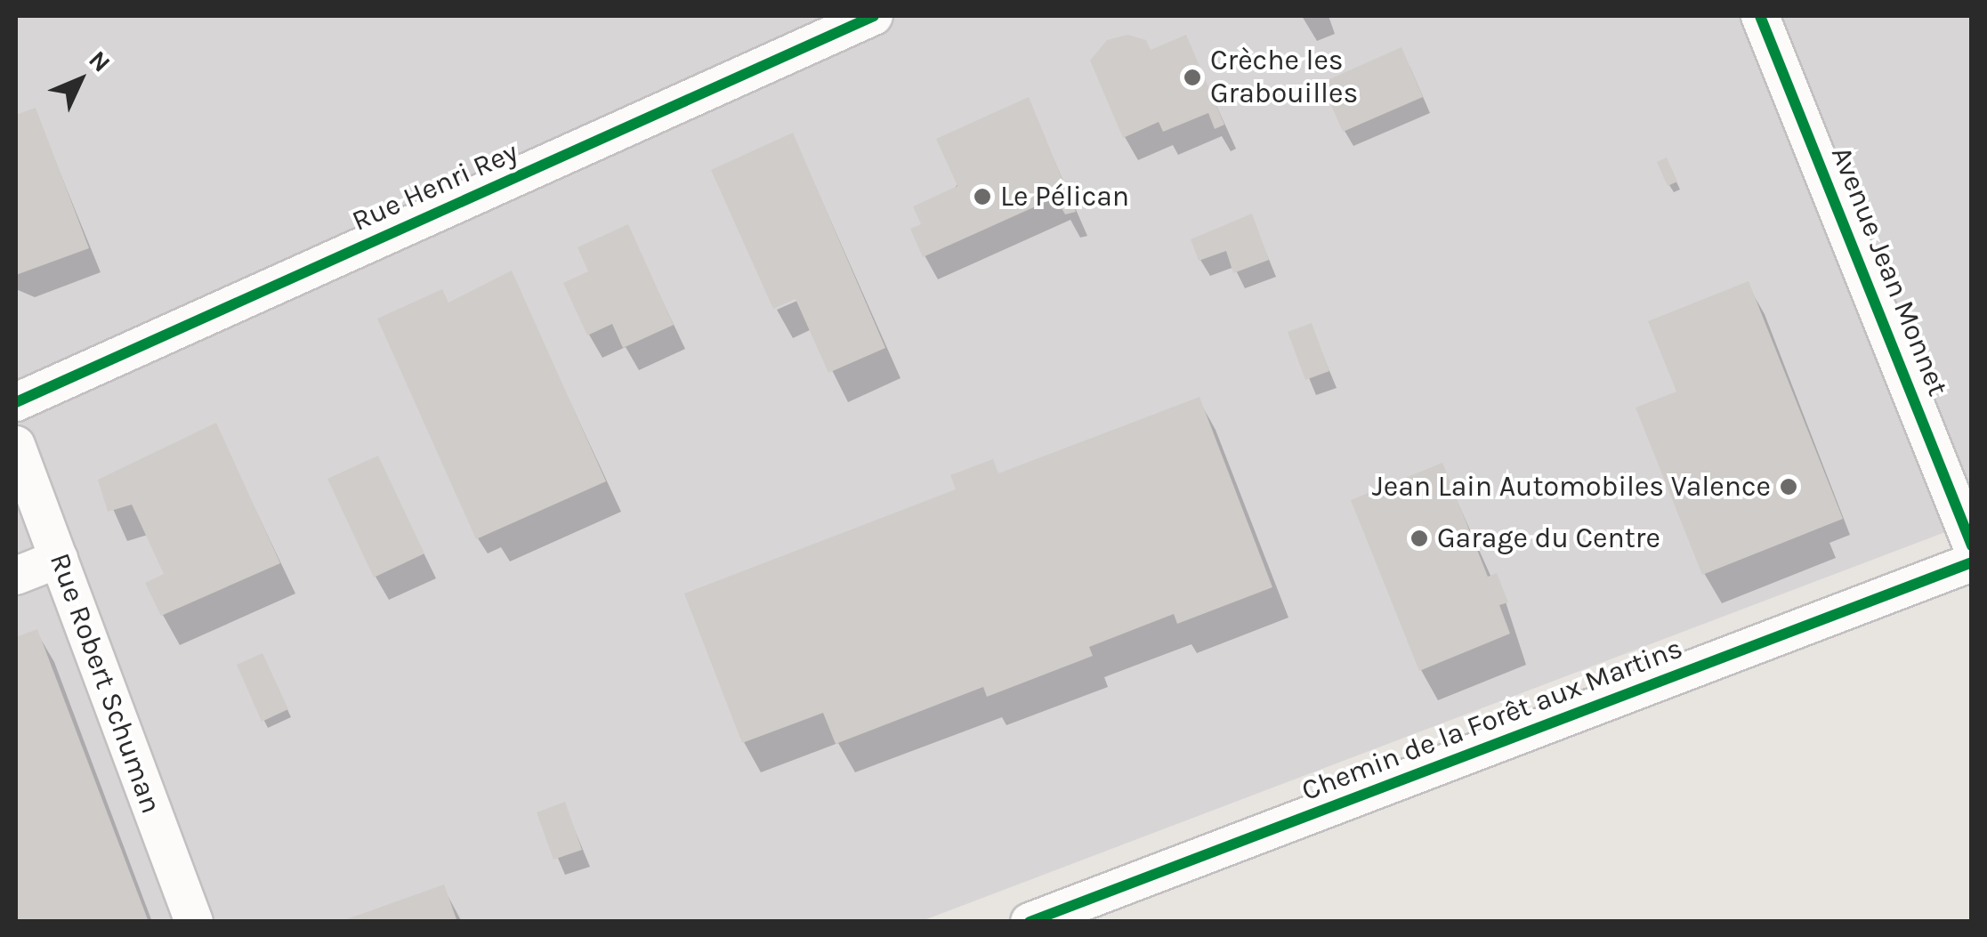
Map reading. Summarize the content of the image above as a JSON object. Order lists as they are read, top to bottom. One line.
{"streets":{"street":["Rue Henri Rey","Avenue Jean Monnet","Rue Robert Schuman","Chemin de la Forêt aux Martins"]},"places":["Crèche les Grabouilles","Le Pélican","Jean Lain Automobiles Valence","Garage du Centre"],"north":"top right"}
